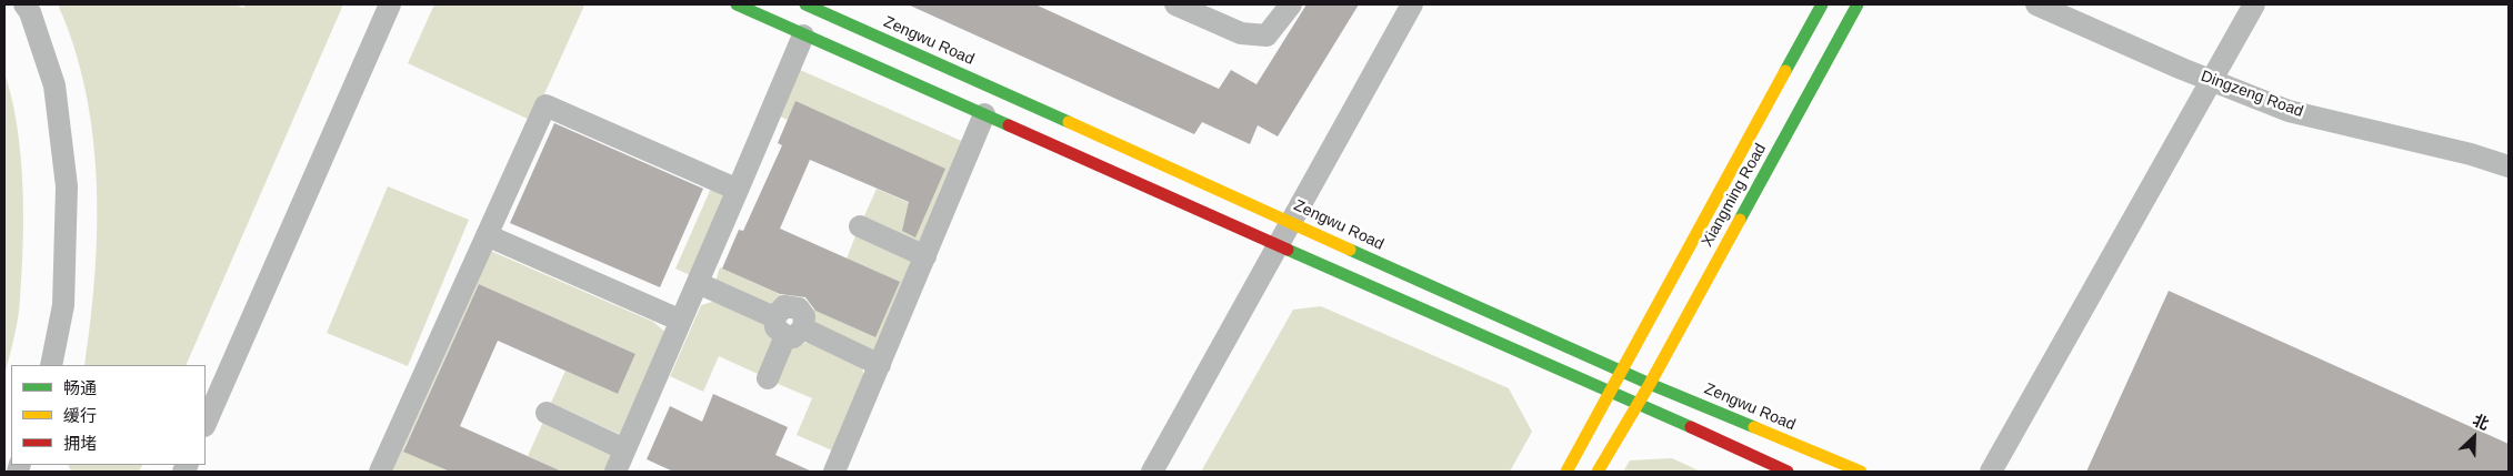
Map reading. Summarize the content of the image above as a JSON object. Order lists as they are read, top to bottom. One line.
{"streets":{"street":["Zengwu Road","Dingzeng Road","Xiangming Road"]},"crossings":[["Zengwu Road","Xiangming Road"]],"legend":["畅通","缓行","拥堵"],"north":"top right"}
